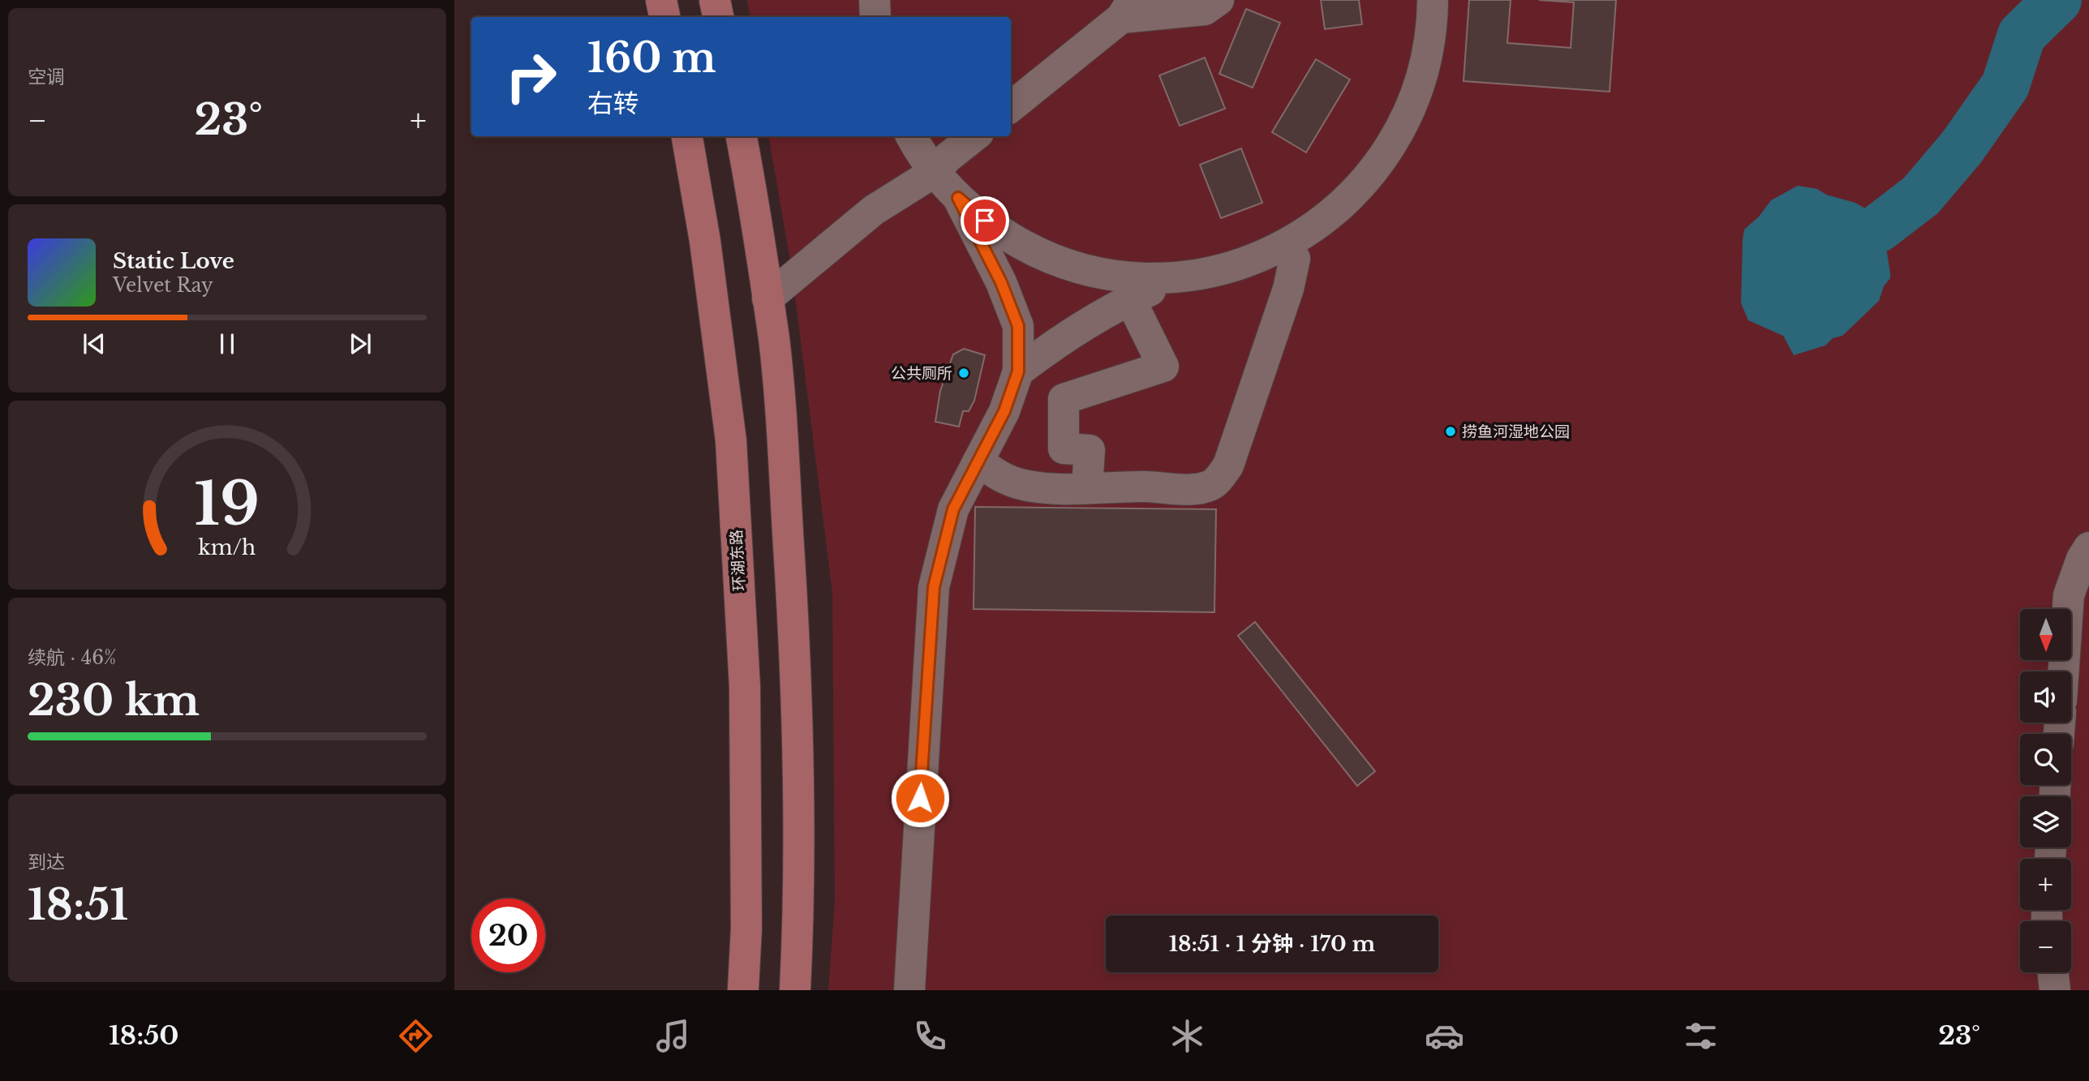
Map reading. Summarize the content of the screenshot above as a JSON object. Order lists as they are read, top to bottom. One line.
{"streets":{"main road":["环湖东路"]},"places":["公共厕所","捞鱼河湿地公园"],"north":"bottom","page":{"tile":["空调",["续航 · 46%","230 km"],["到达","18:51"]],"turn":["160 m","右转"],"heat":["−","23°","+"],"song":["Static Love","Velvet Ray"],"map_buttons":["+","−"],"limit":"20","trip":"18:51 · 1 分钟 · 170 m","tabs":["18:50","23°"],"gauge":["19","km/h"]}}
